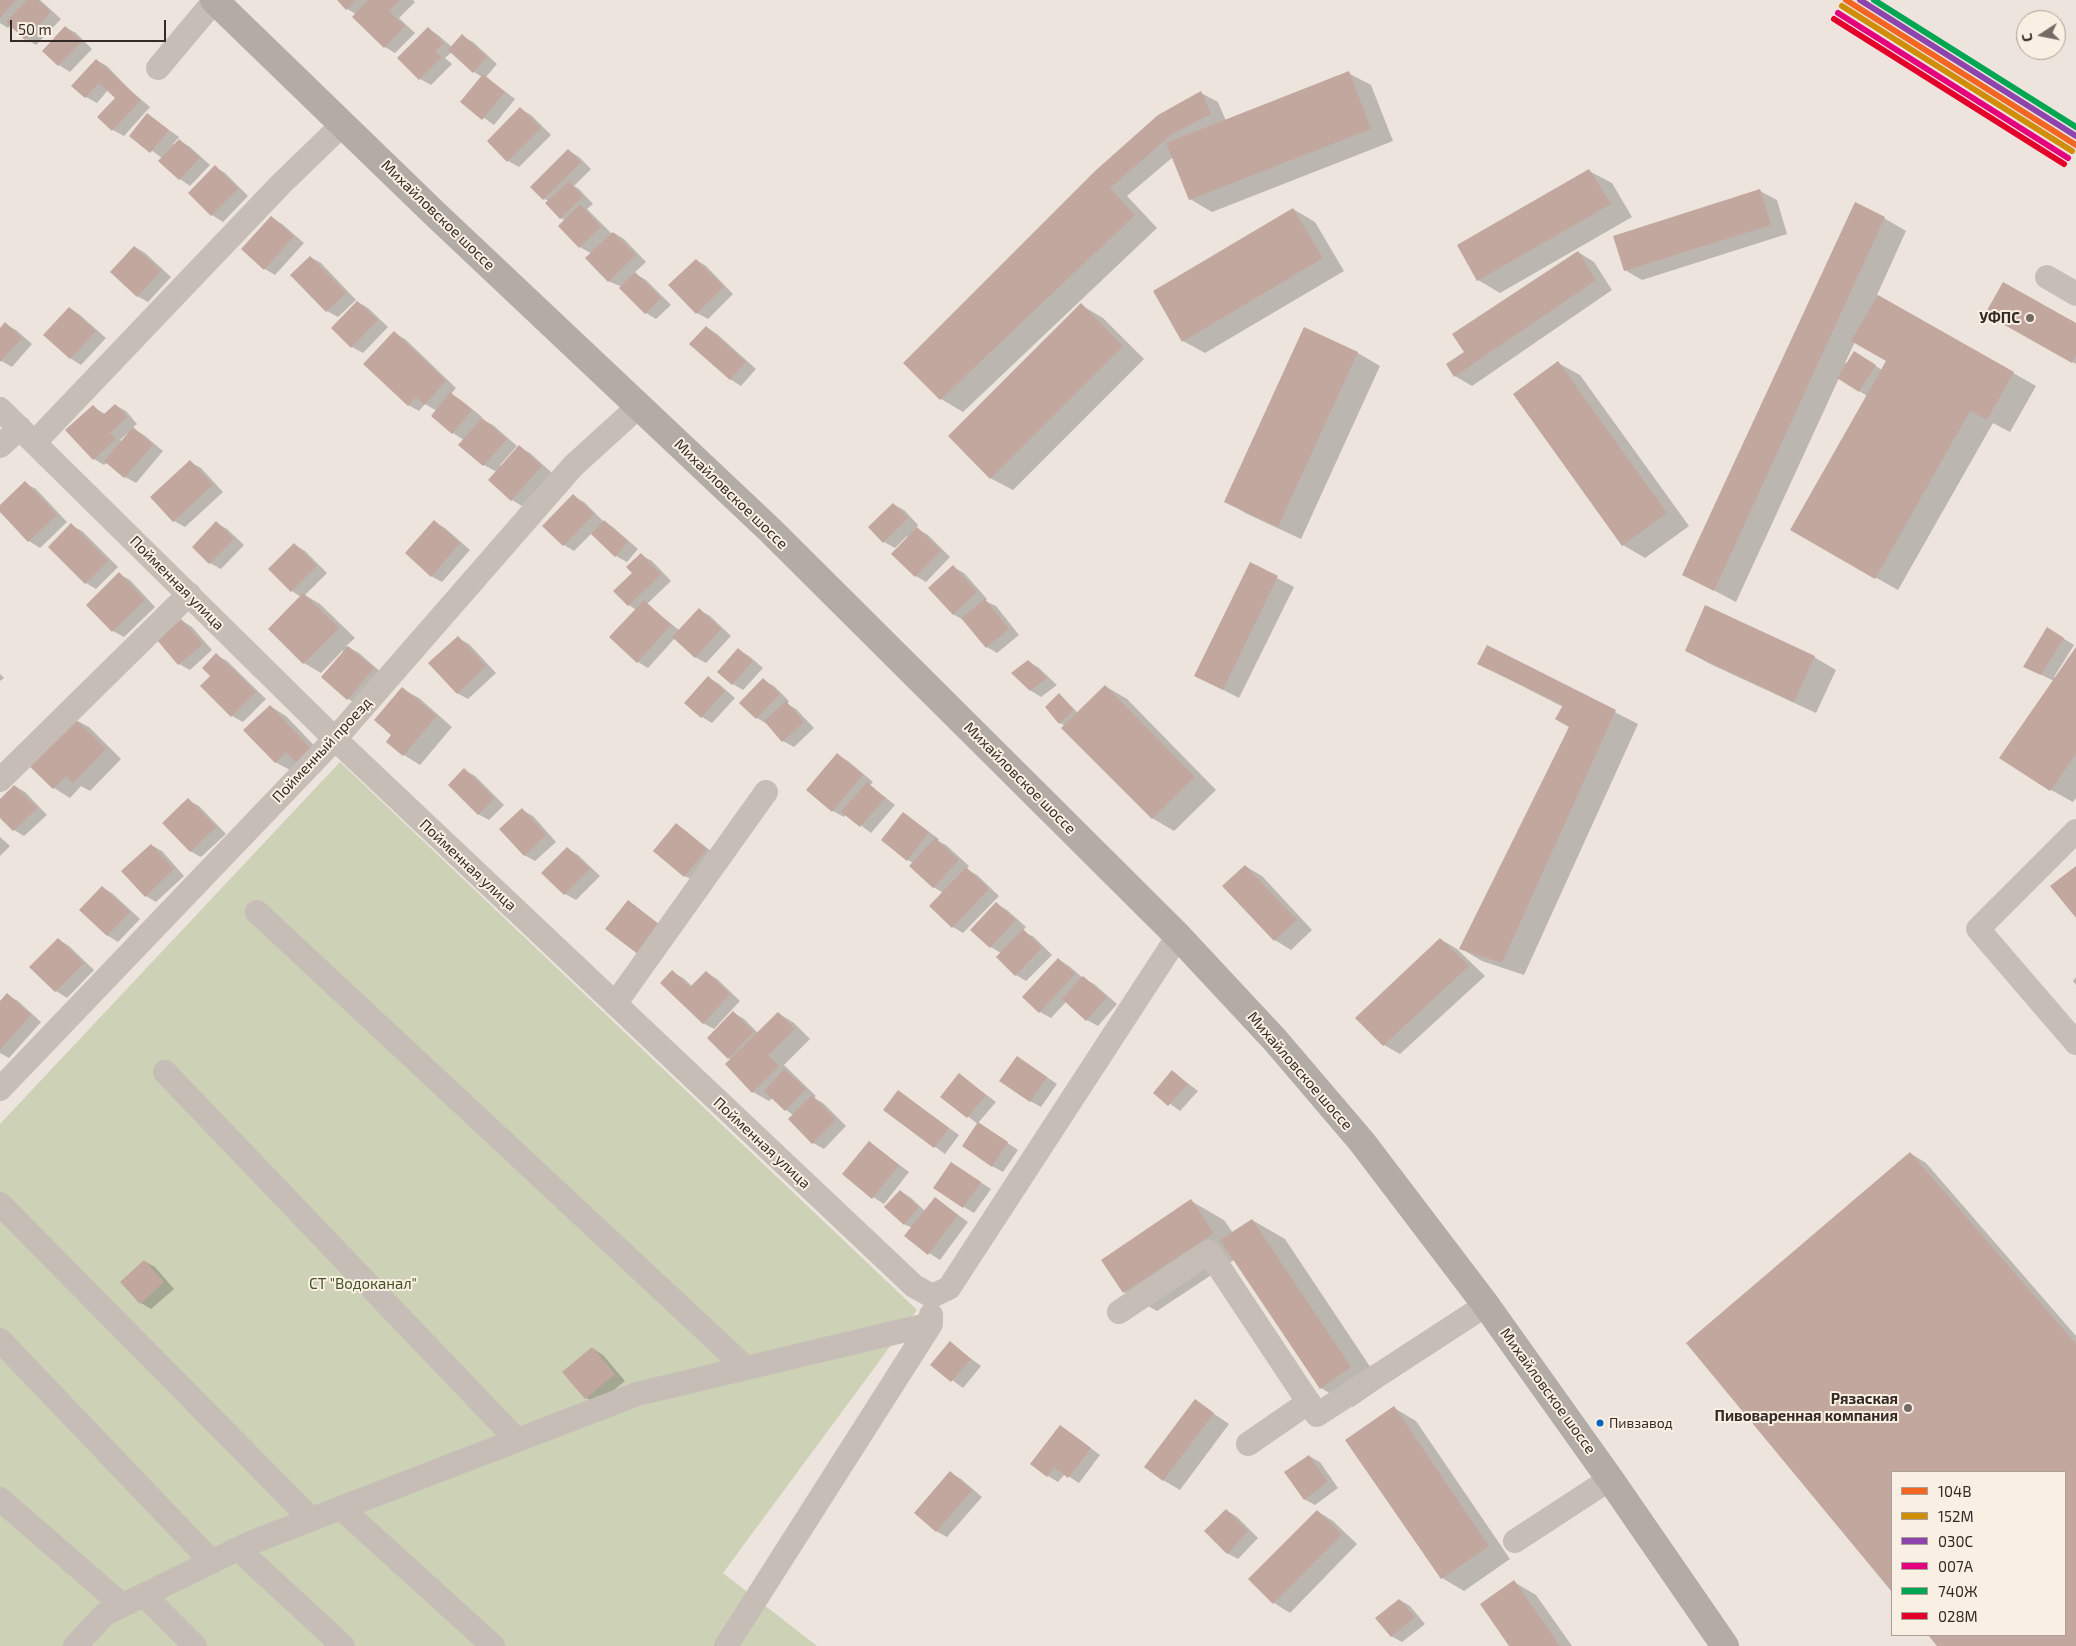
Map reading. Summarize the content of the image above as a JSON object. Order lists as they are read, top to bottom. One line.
{"streets":{"main road":["Михайловское шоссе"],"street":["Пойменная улица","Пойменный проезд"]},"crossings":[["Михайловское шоссе","Пойменный проезд"],["Пойменная улица","Пойменный проезд"]],"parks":["СТ \"Водоканал\""],"places":["УФПС","Рязаская Пивоваренная компания","Пивзавод"],"lines":["transit line 104В","transit line 030C","transit line 740Ж","transit line 152М","transit line 007А","transit line 028М"],"legend":["104В","152М","030C","007А","740Ж","028М"],"scale_bar":"50 m","north":"left"}
